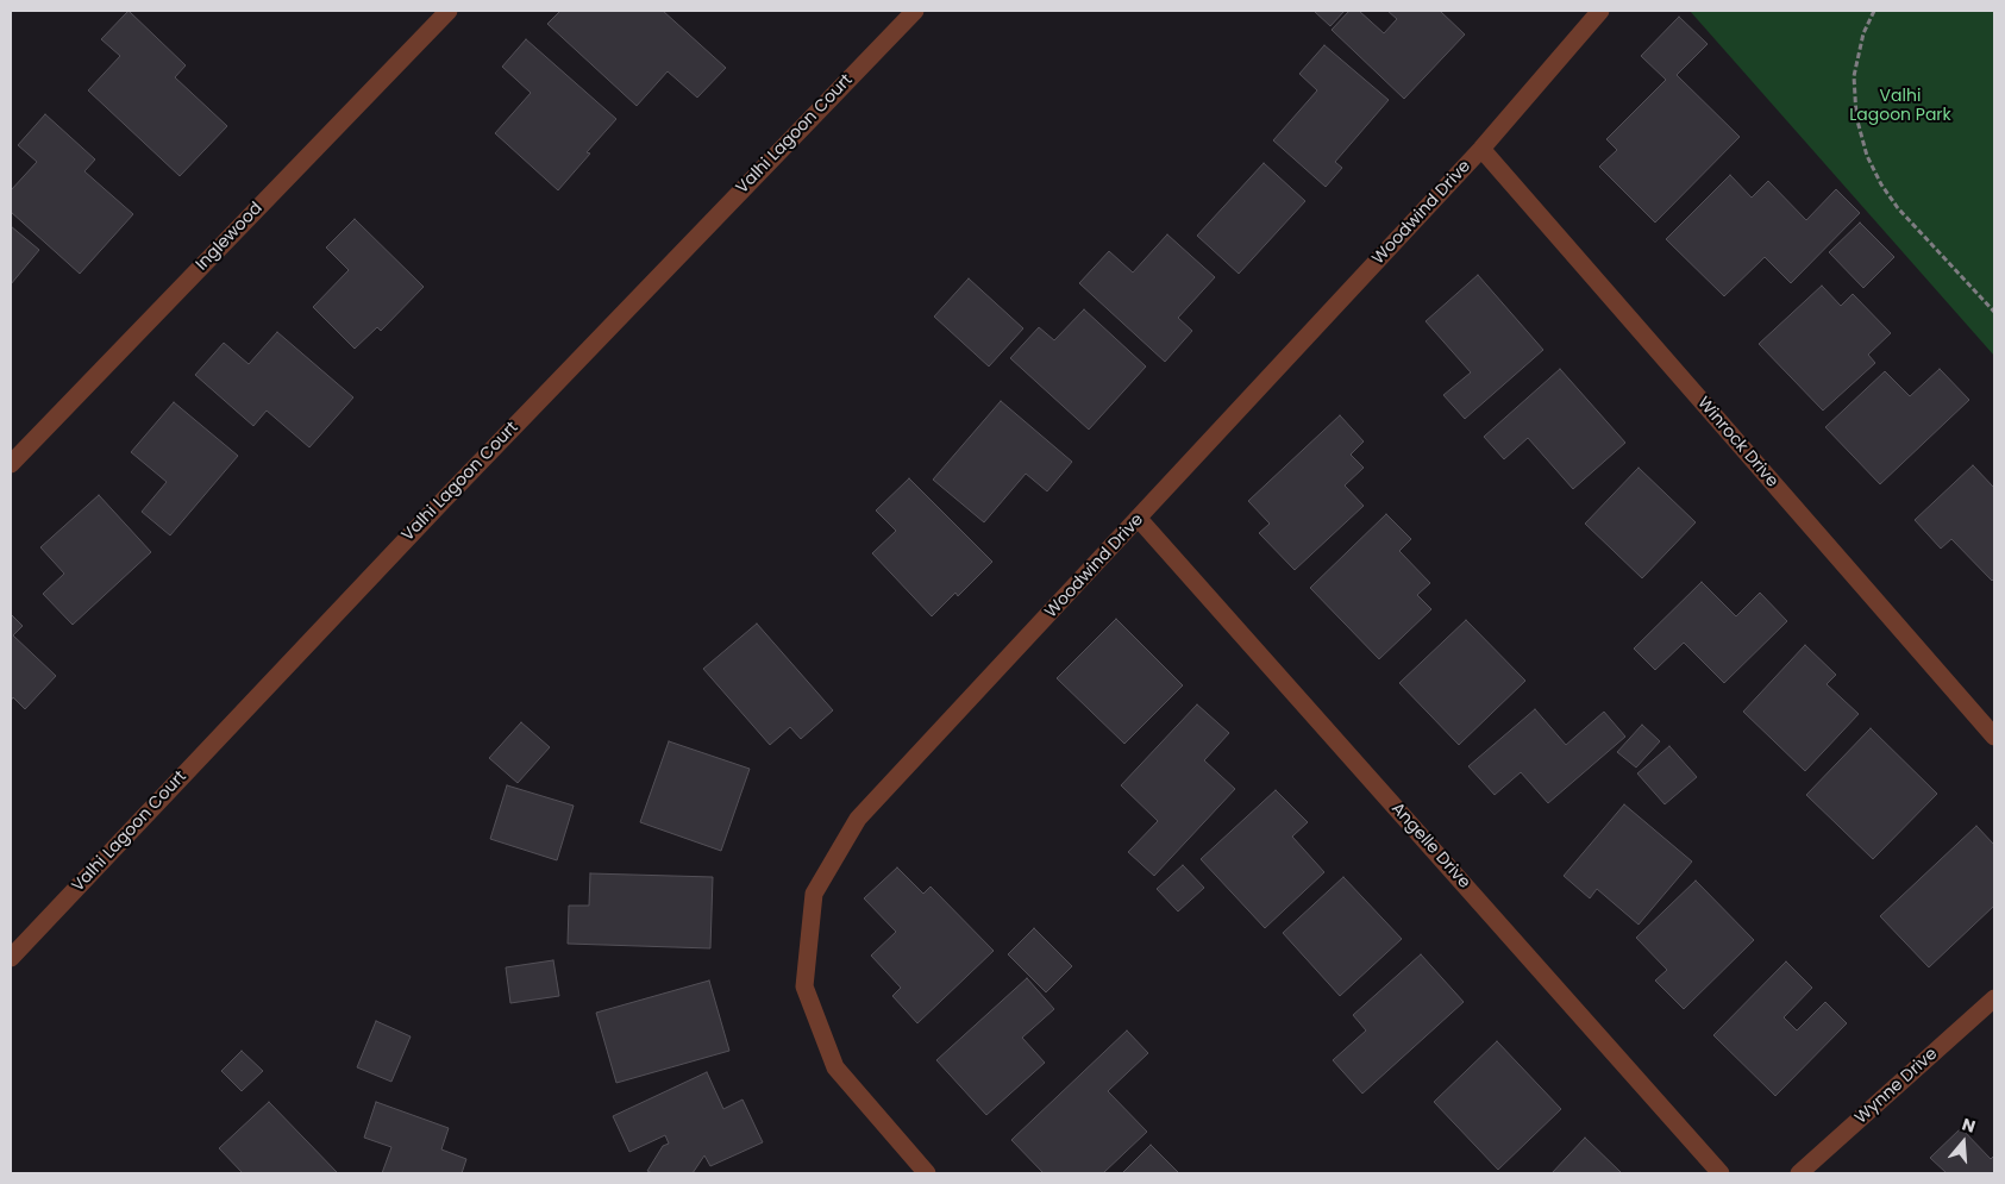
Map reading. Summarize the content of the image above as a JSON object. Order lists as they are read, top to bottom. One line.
{"streets":{"street":["Valhi Lagoon Court","Woodwind Drive","Inglewood","Winrock Drive","Angelle Drive","Wynne Drive"]},"crossings":[["Woodwind Drive","Winrock Drive"],["Woodwind Drive","Angelle Drive"]],"parks":["Valhi Lagoon Park"],"north":"top"}
